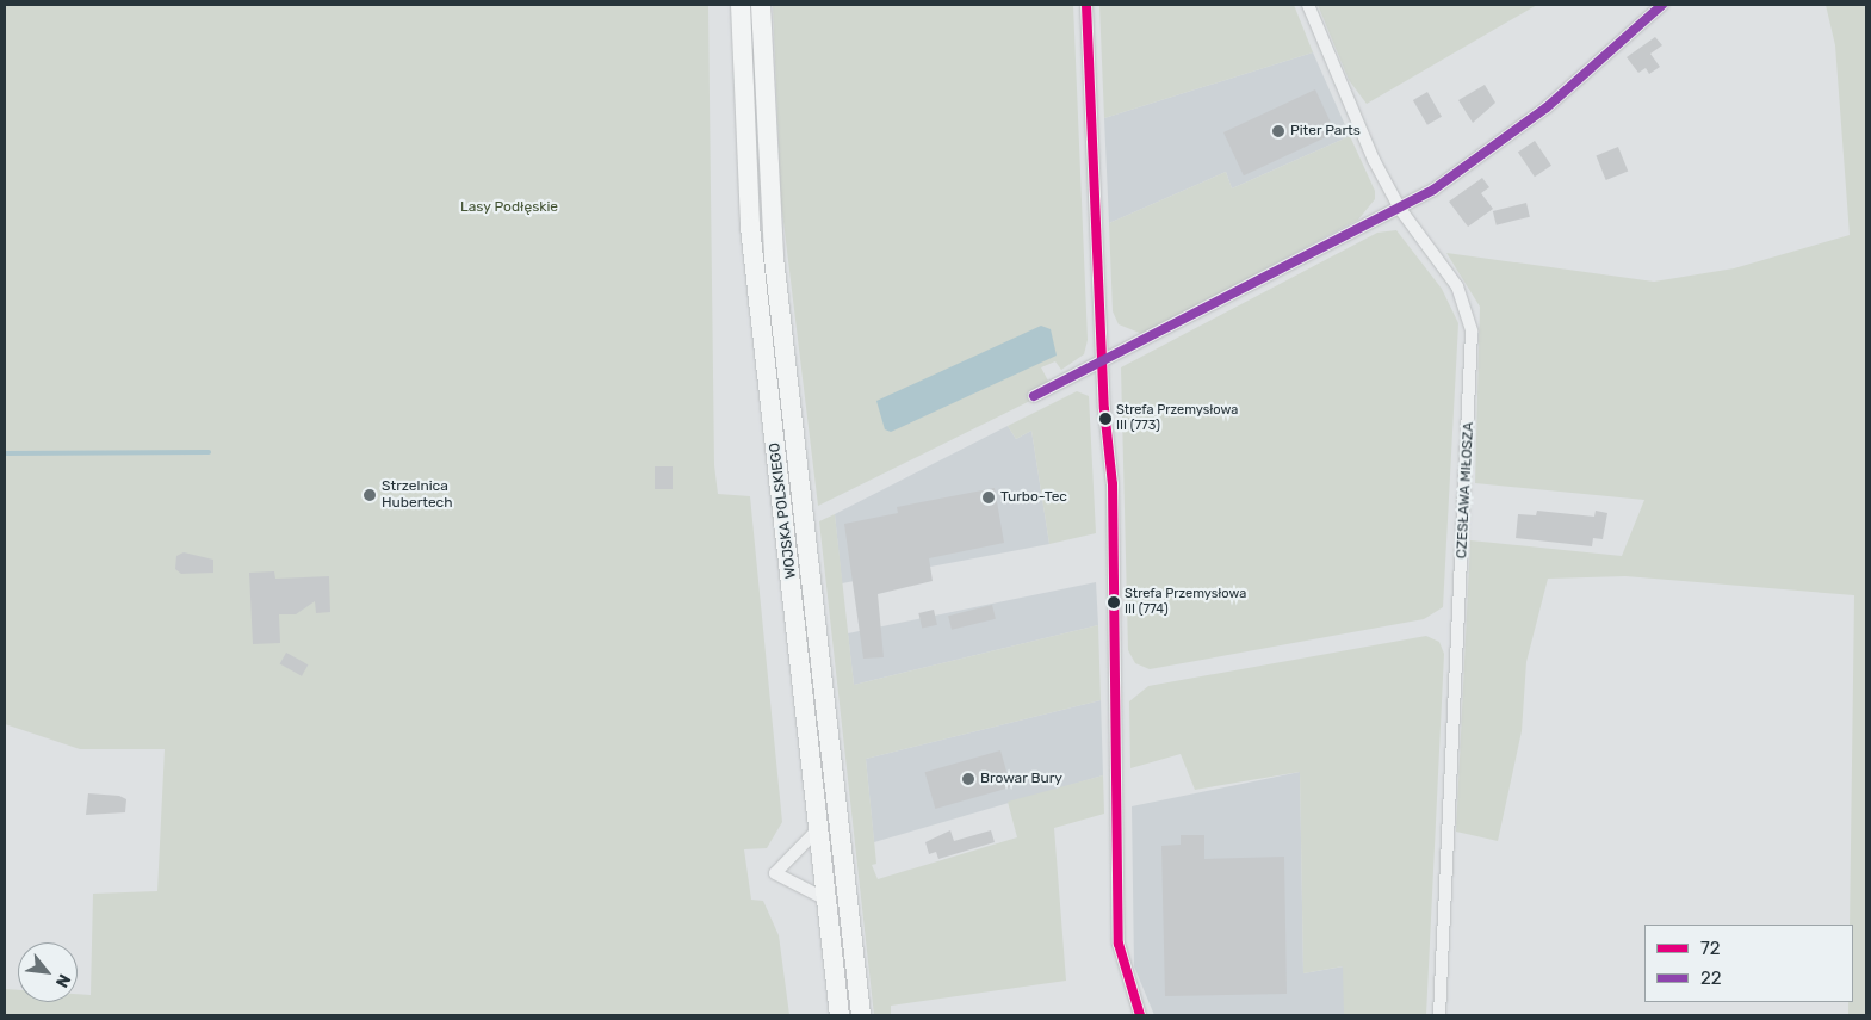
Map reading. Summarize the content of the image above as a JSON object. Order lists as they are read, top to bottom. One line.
{"streets":{"main road":["WOJSKA POLSKIEGO"],"street":["CZESŁAWA MIŁOSZA"]},"parks":["Lasy Podłęskie"],"places":["Piter Parts","Strefa Przemysłowa III (773)","Strzelnica Hubertech","Turbo-Tec","Strefa Przemysłowa III (774)","Browar Bury"],"lines":["transit line 72","transit line 22"],"legend":["72","22"],"north":"bottom right"}
